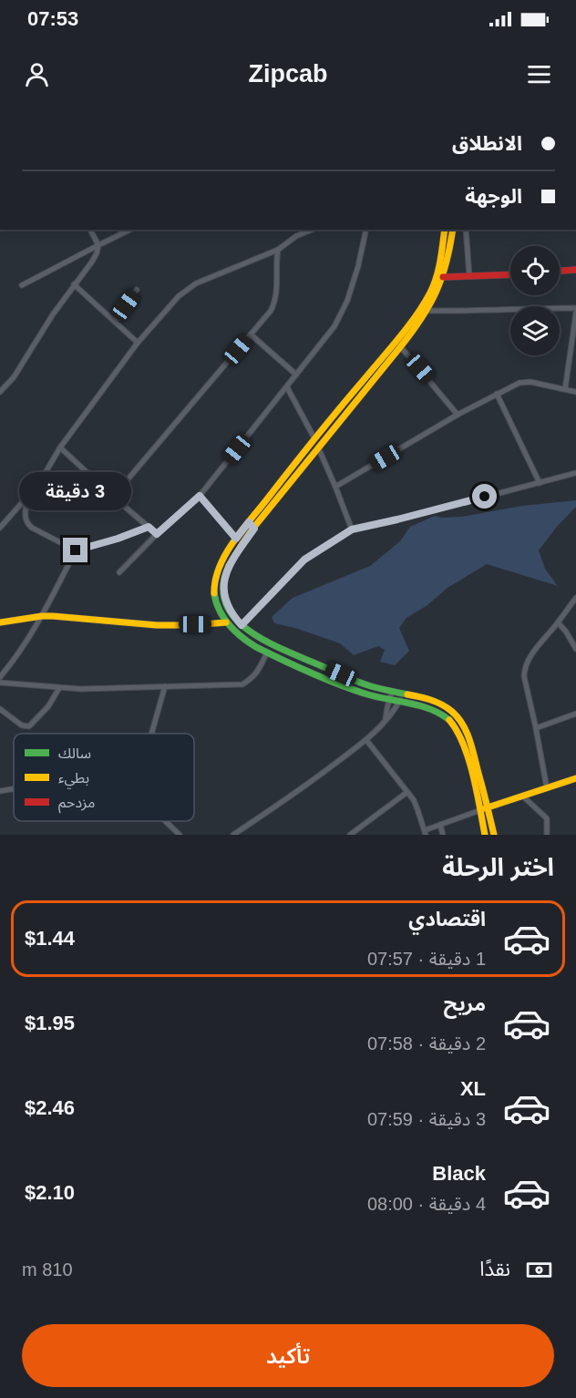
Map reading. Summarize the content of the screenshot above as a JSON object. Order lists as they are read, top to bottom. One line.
{"legend":["سالك","بطيء","مزدحم"],"page":{"status":"07:53","header":"Zipcab","banner":["الانطلاق","الوجهة"],"bubble":"3 دقيقة","heading":"اختر الرحلة","list":[{"name":"اقتصادي","note":"1 دقيقة · 07:57","value":"$1.44"},{"name":"مريح","note":"2 دقيقة · 07:58","value":"$1.95"},{"name":"XL","note":"3 دقيقة · 07:59","value":"$2.46"},{"name":"Black","note":"4 دقيقة · 08:00","value":"$2.10"}],"pay":["نقدًا","810 m"],"buttons":"تأكيد"}}
